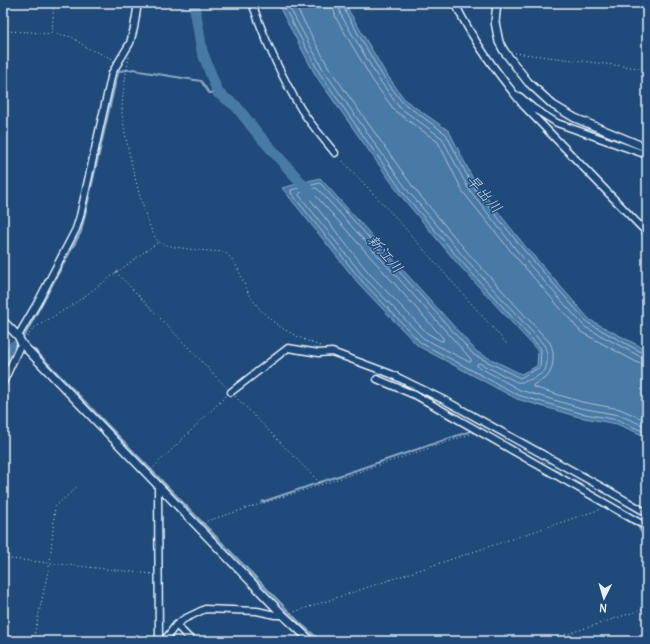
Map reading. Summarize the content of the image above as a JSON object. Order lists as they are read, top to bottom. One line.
{"water":["早出川","新江川"],"north":"bottom"}
